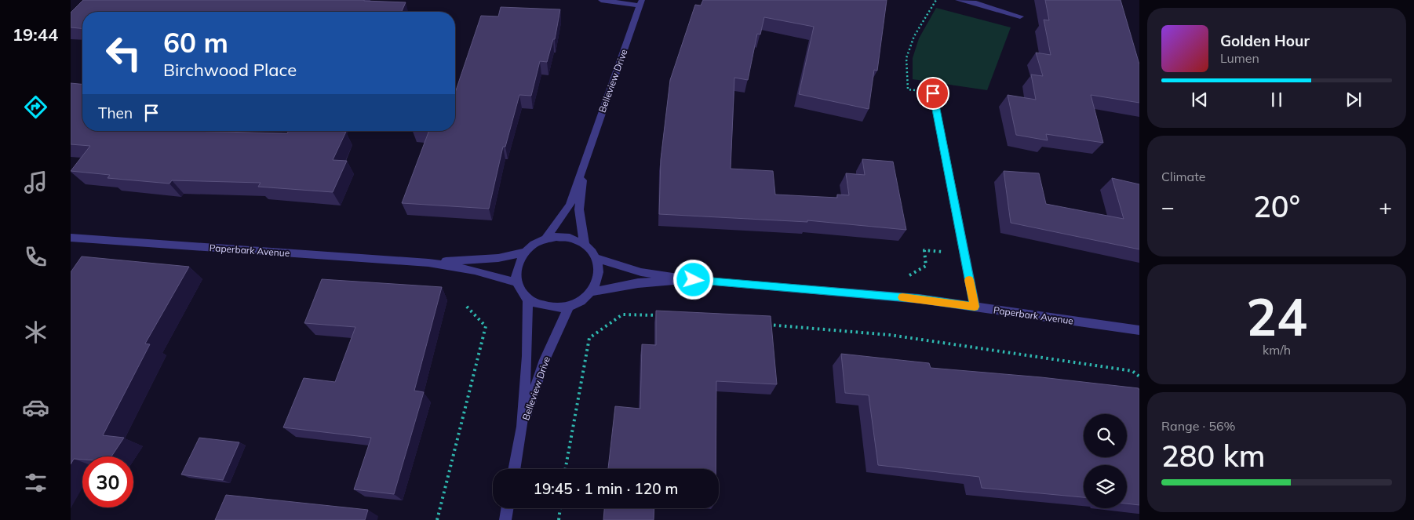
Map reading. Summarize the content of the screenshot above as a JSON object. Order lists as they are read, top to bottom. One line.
{"streets":{"street":["Belleview Drive","Paperbark Avenue"]},"crossings":[["Belleview Drive","Paperbark Avenue"]],"page":{"tabs":"19:44","turn":["60 m","Birchwood Place"],"song":["Golden Hour","Lumen"],"then":"Then","tile":["Climate",["24","km/h"],["Range · 56%","280 km"]],"heat":["−","20°","+"],"limit":"30","trip":"19:45 · 1 min · 120 m"}}
